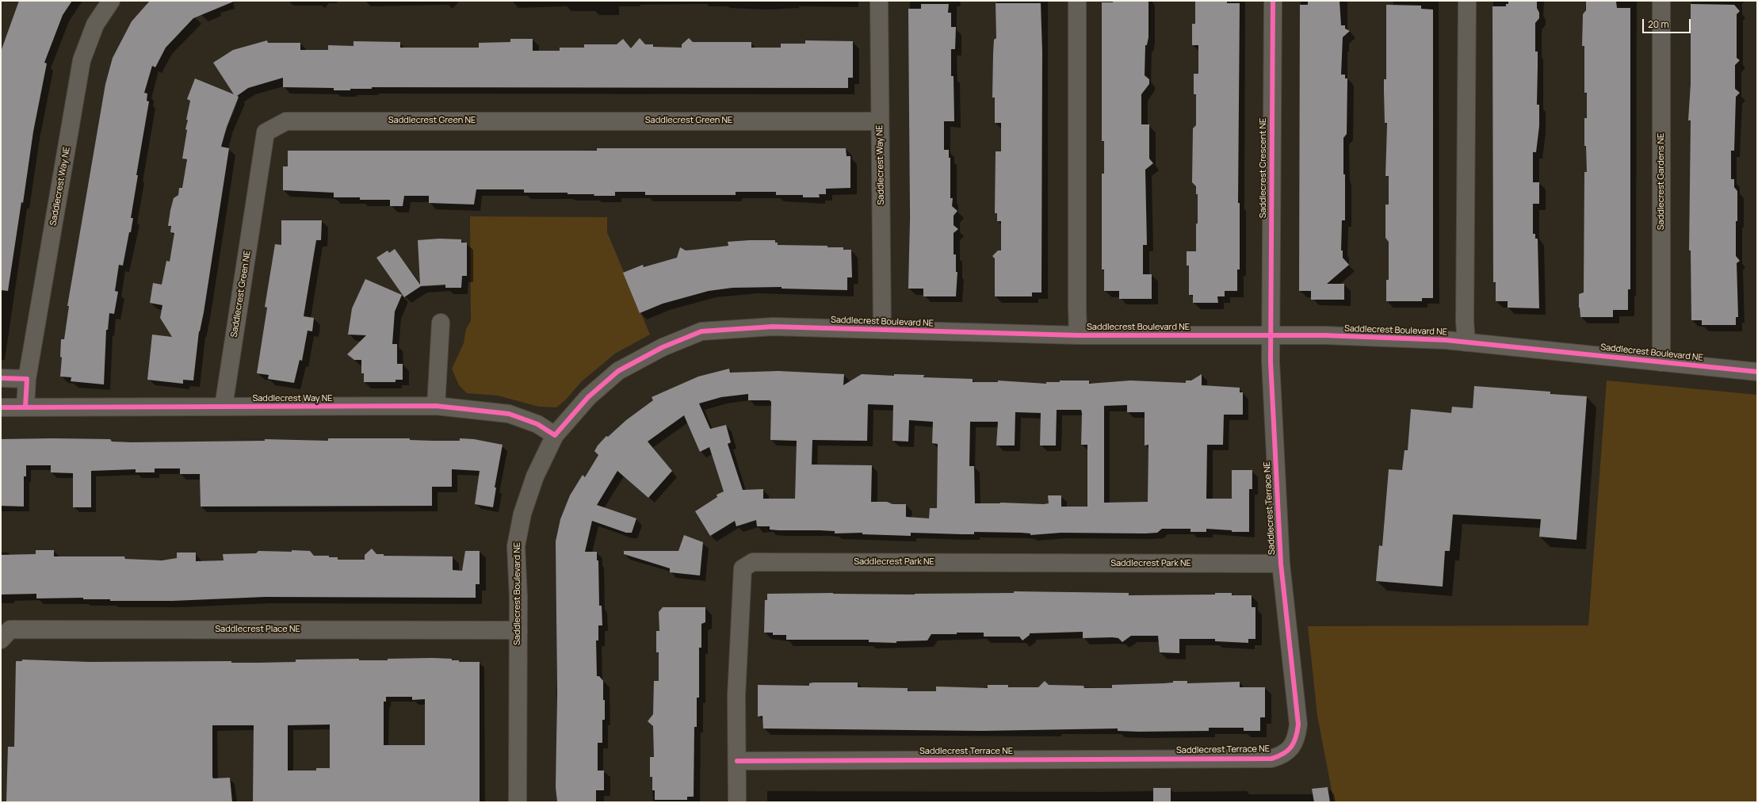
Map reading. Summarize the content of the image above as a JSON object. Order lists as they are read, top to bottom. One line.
{"streets":{"street":["Saddlecrest Green NE","Saddlecrest Way NE","Saddlecrest Crescent NE","Saddlecrest Gardens NE","Saddlecrest Boulevard NE","Saddlecrest Terrace NE","Saddlecrest Park NE","Saddlecrest Place NE"]},"crossings":[["Saddlecrest Green NE","Saddlecrest Way NE"],["Saddlecrest Way NE","Saddlecrest Boulevard NE"],["Saddlecrest Crescent NE","Saddlecrest Boulevard NE"],["Saddlecrest Crescent NE","Saddlecrest Terrace NE"],["Saddlecrest Gardens NE","Saddlecrest Boulevard NE"],["Saddlecrest Boulevard NE","Saddlecrest Terrace NE"],["Saddlecrest Boulevard NE","Saddlecrest Place NE"],["Saddlecrest Terrace NE","Saddlecrest Park NE"]],"scale_bar":"20 m"}
